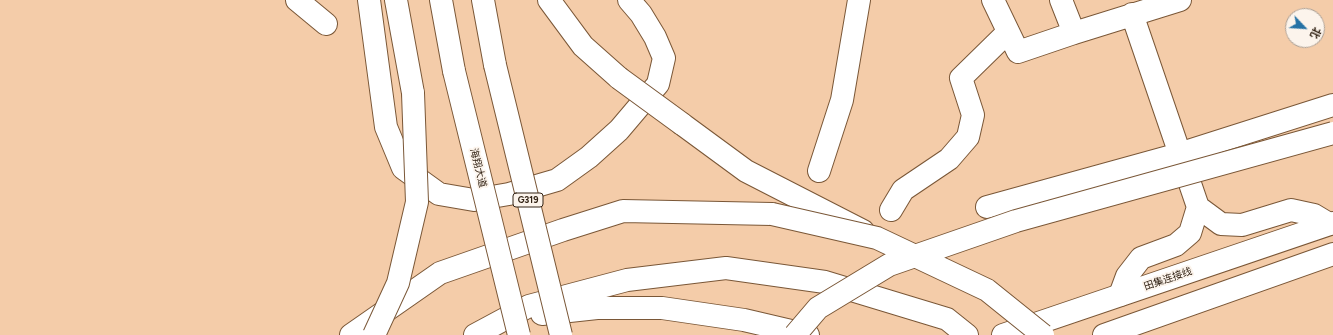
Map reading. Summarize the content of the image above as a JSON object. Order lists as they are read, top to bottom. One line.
{"streets":{"main road":["海翔大道","G319","田集连接线"]},"north":"bottom right"}
